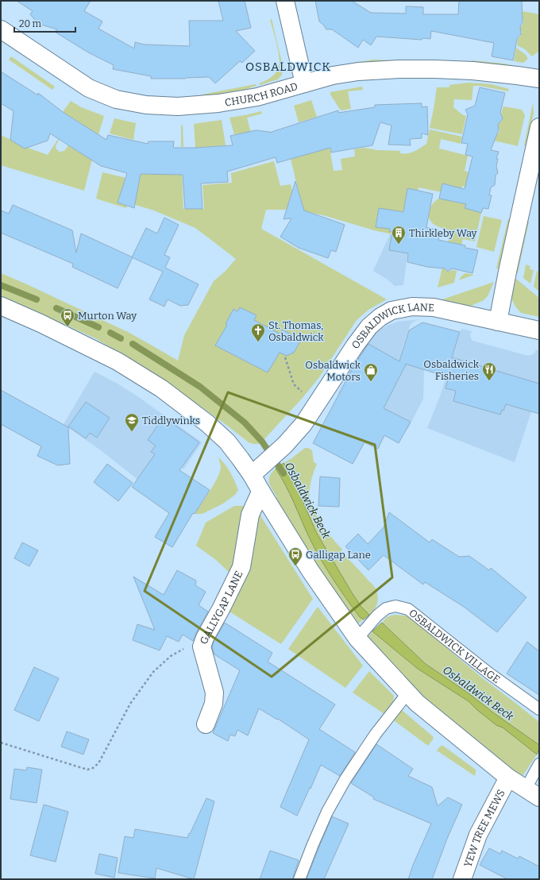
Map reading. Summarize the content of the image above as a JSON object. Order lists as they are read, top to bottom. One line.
{"streets":{"street":["CHURCH ROAD","OSBALDWICK LANE","GALLYGAP LANE","YEW TREE MEWS"],"lane":["OSBALDWICK VILLAGE"]},"districts":["OSBALDWICK"],"water":["Osbaldwick Beck"],"places":{"building":["Thirkleby Way"],"bus stop":["Murton Way","Galligap Lane"],"church":["St. Thomas, Osbaldwick"],"restaurant":["Osbaldwick Fisheries"],"shop":["Osbaldwick Motors"],"school or university":["Tiddlywinks"]},"scale_bar":"20 m"}
